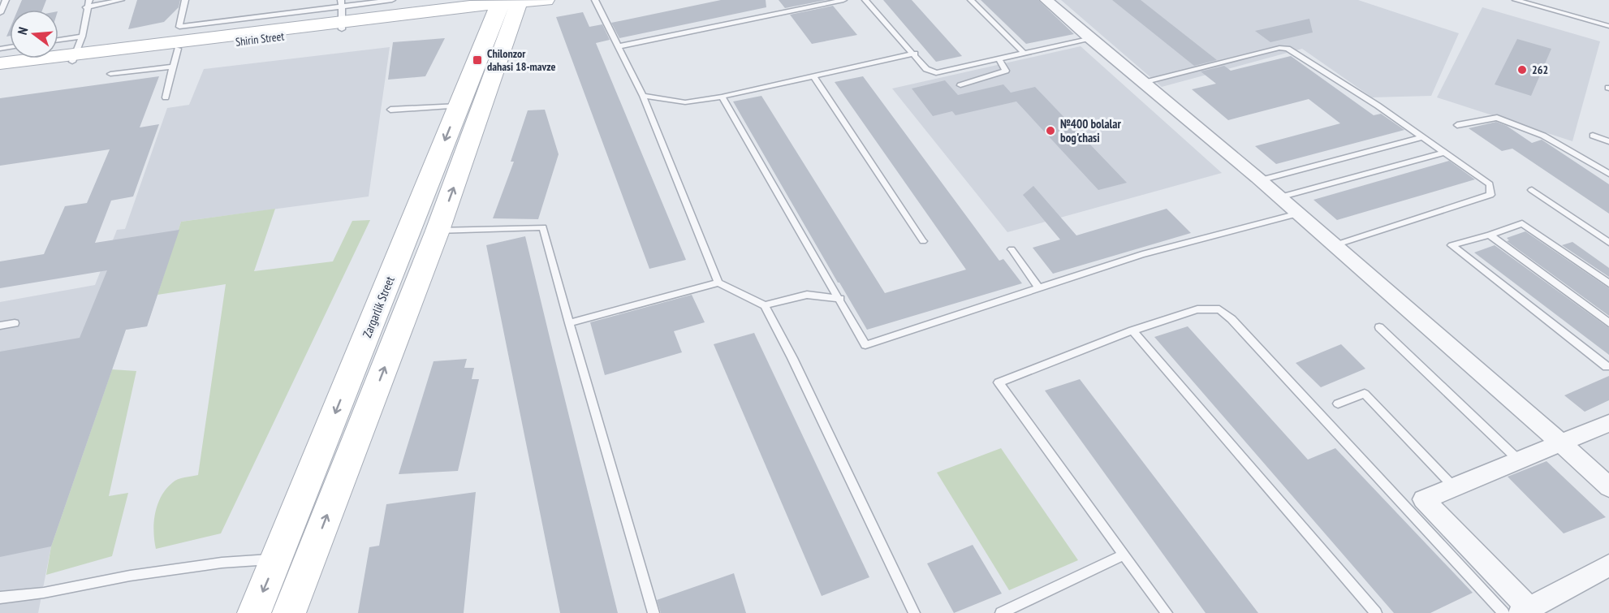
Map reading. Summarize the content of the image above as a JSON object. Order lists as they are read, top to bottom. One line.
{"streets":{"main road":["Shirin Street","Zargarlik Street"]},"crossings":[["Shirin Street","Zargarlik Street"]],"places":{"transit":["Chilonzor dahasi 18-mavze"],"other":["262","№400 bolalar bog'chasi"]},"north":"left"}
